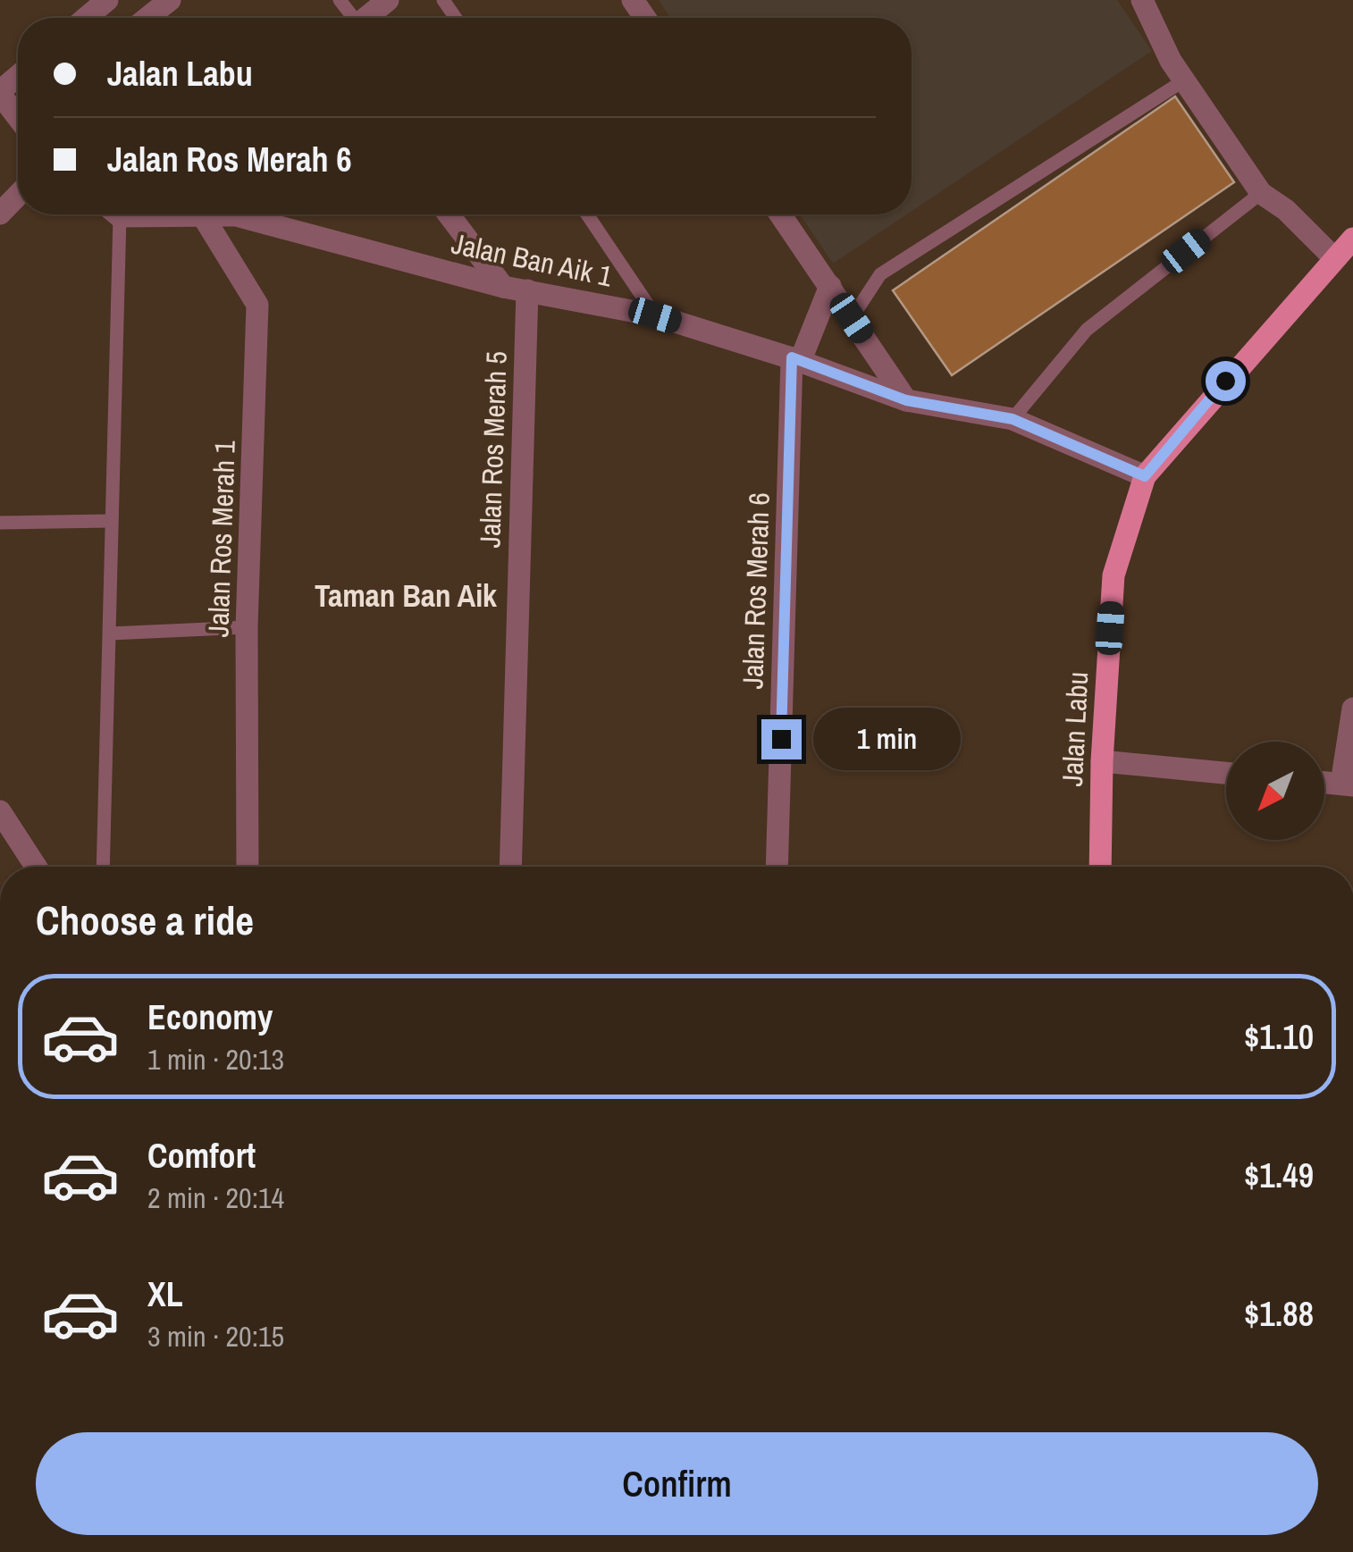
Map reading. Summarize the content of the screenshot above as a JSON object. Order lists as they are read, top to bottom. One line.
{"streets":{"main road":["Jalan Labu"],"street":["Jalan Ban Aik 1","Jalan Ros Merah 5","Jalan Ros Merah 1","Jalan Ros Merah 6"]},"crossings":[["Jalan Ban Aik 1","Jalan Ros Merah 5"],["Jalan Ban Aik 1","Jalan Ros Merah 6"],["Jalan Ban Aik 1","Jalan Labu"]],"districts":["Taman Ban Aik"],"north":"bottom left","page":{"banner":["Jalan Labu","Jalan Ros Merah 6"],"bubble":"1 min","heading":"Choose a ride","list":[{"name":"Economy","note":"1 min · 20:13","value":"$1.10"},{"name":"Comfort","note":"2 min · 20:14","value":"$1.49"},{"name":"XL","note":"3 min · 20:15","value":"$1.88"}],"buttons":"Confirm"}}
